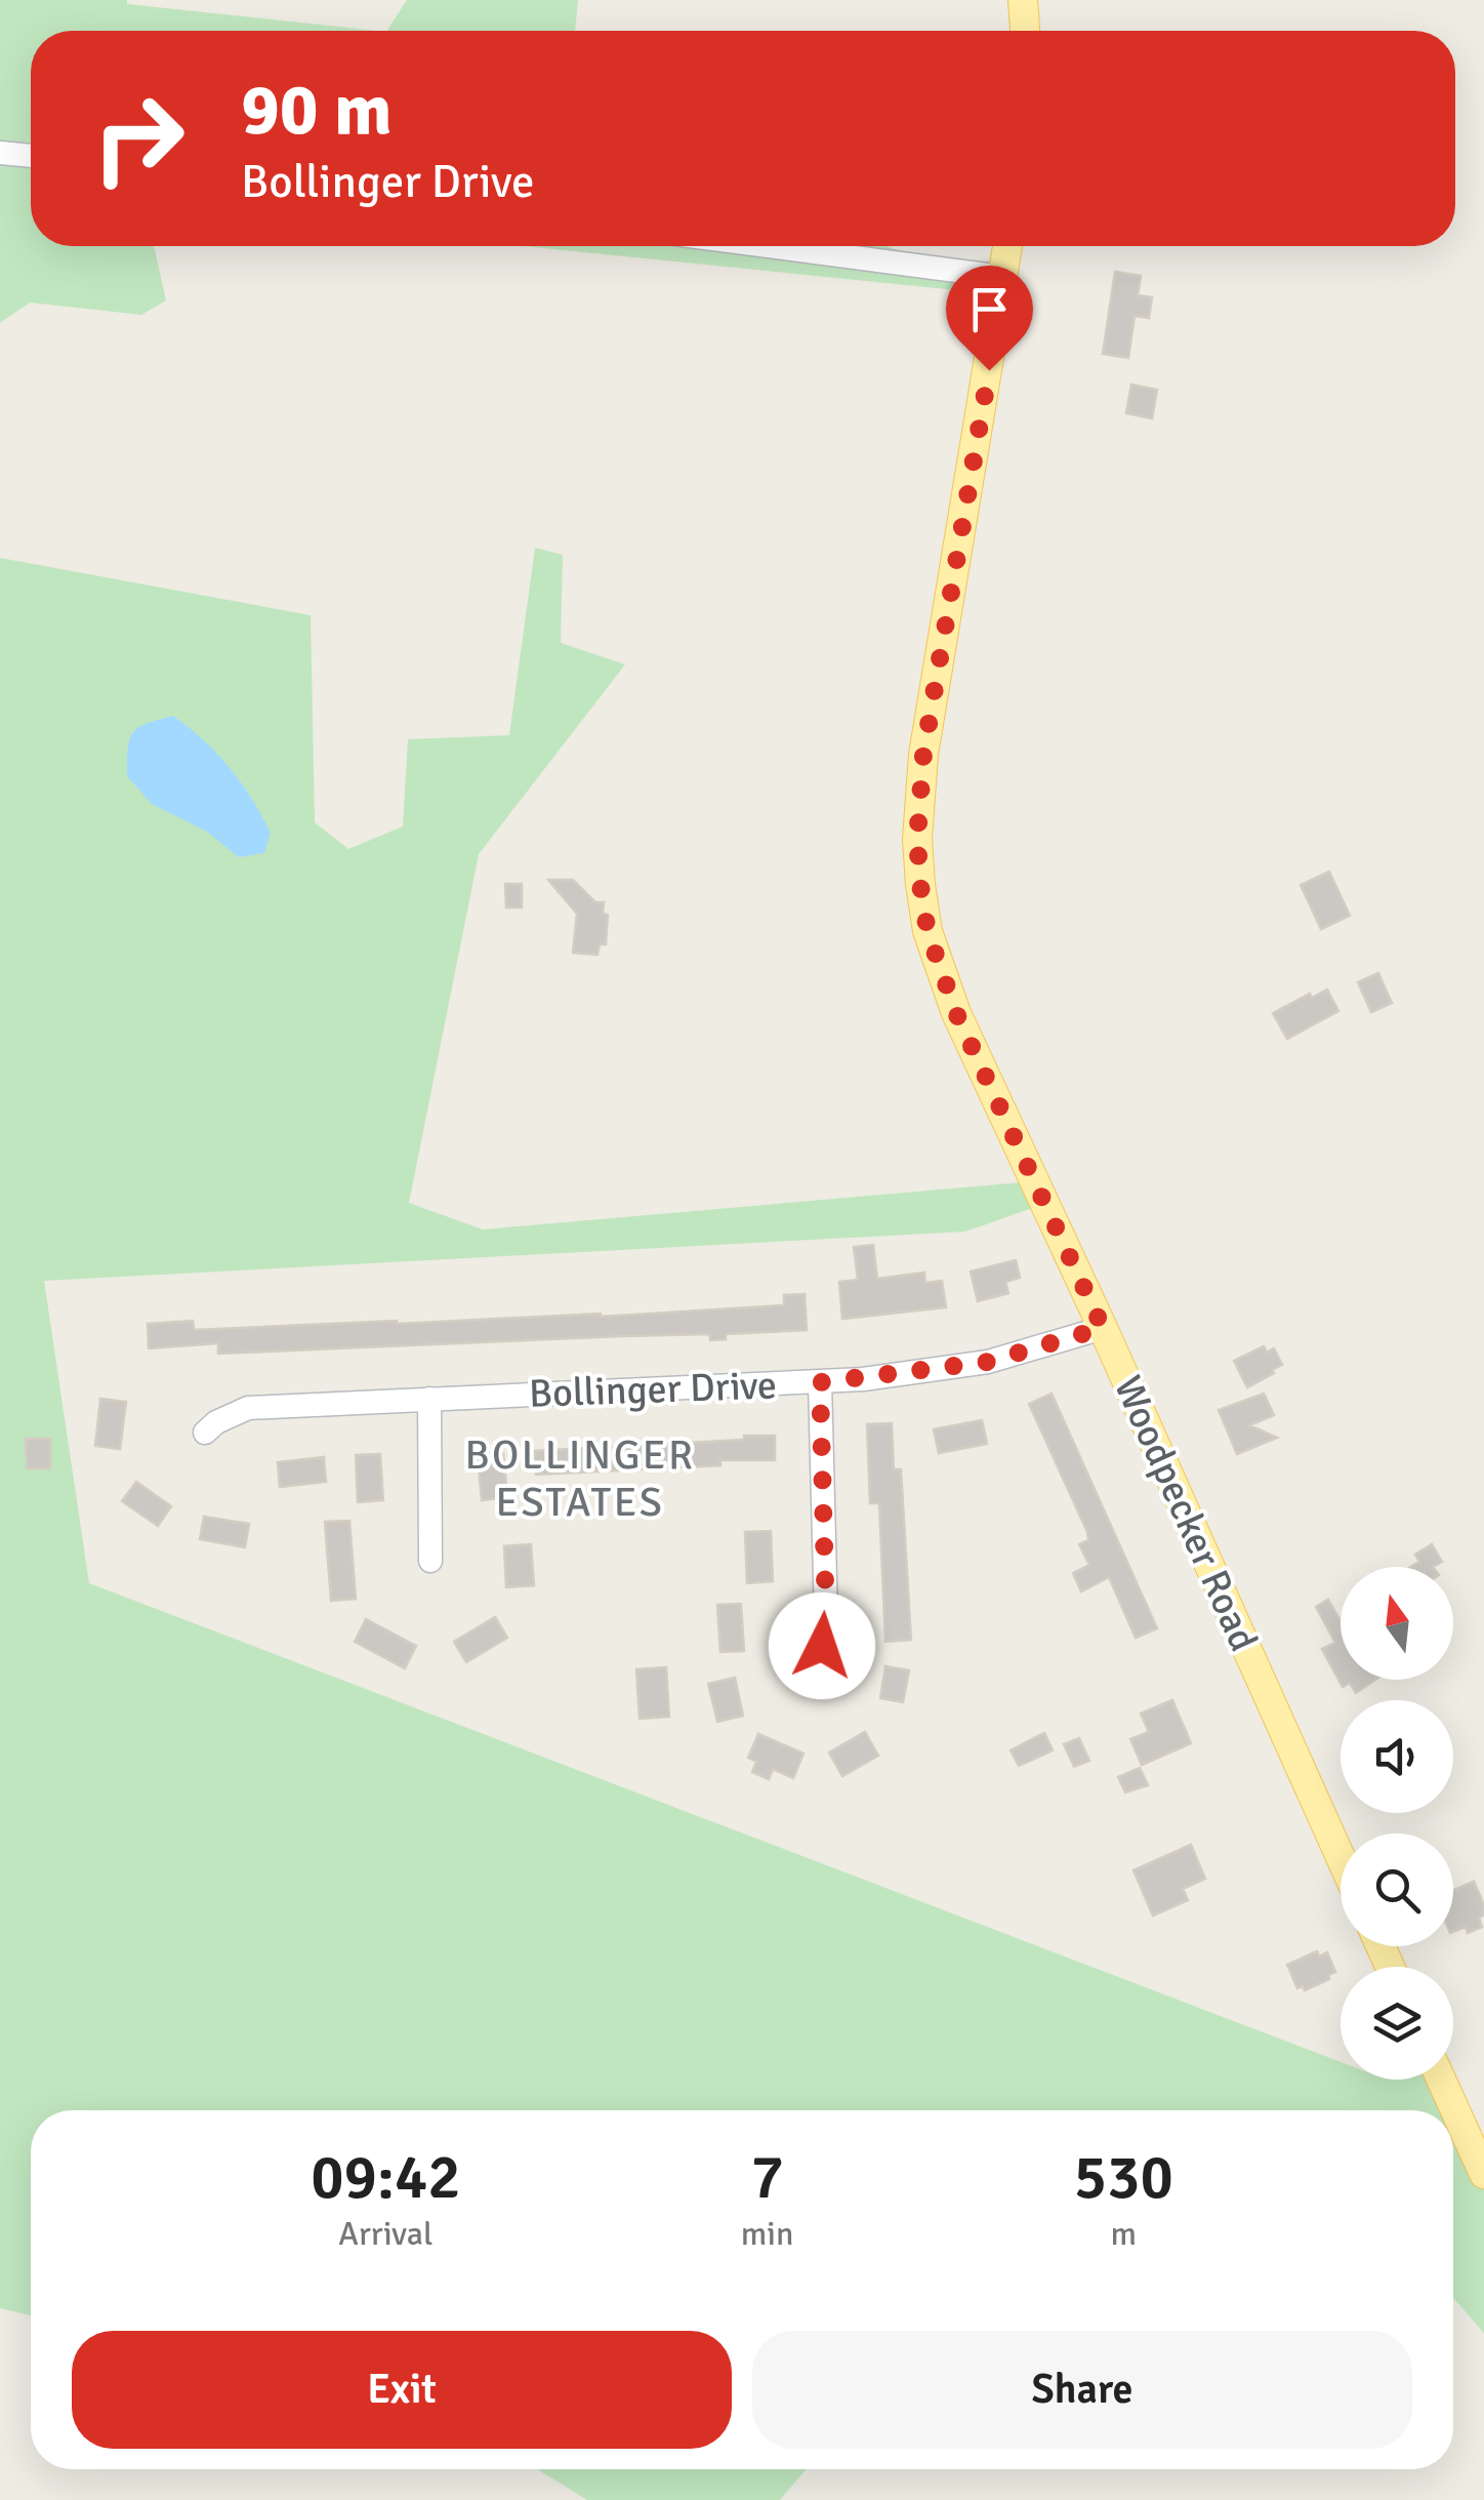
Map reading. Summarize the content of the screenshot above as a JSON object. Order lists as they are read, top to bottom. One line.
{"streets":{"main road":["Woodpecker Road"],"street":["Bollinger Drive"]},"crossings":[["Bollinger Drive","Woodpecker Road"]],"districts":["BOLLINGER ESTATES"],"north":"top","page":{"turn":["90 m","Bollinger Drive"],"eta":["09:42","Arrival","7","min","530","m"],"buttons":["Exit","Share"]}}
